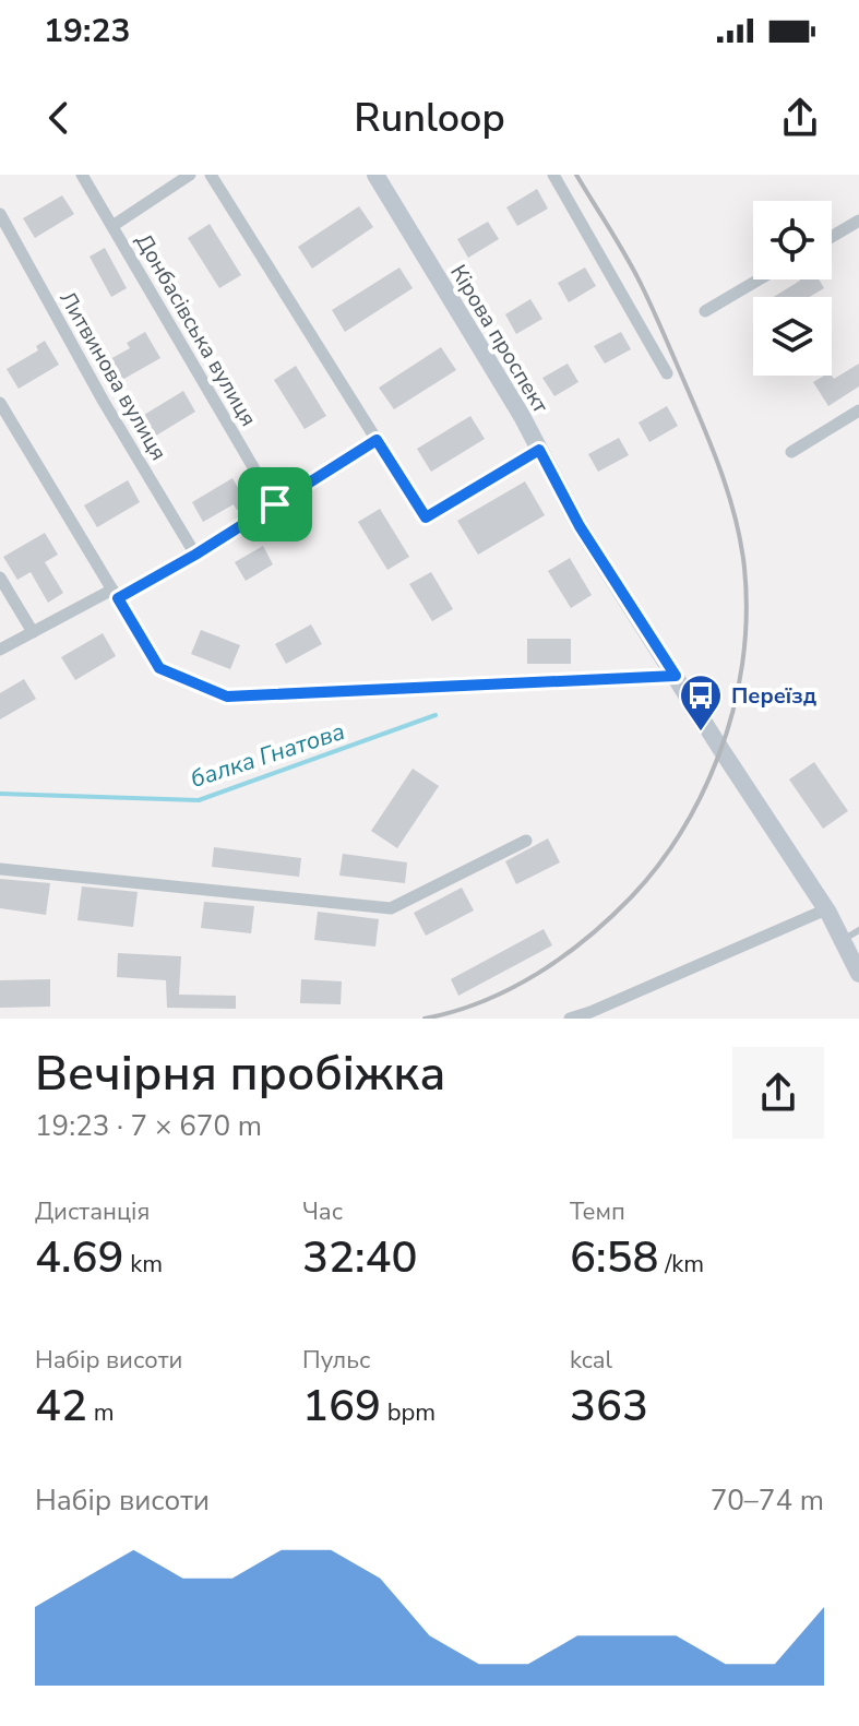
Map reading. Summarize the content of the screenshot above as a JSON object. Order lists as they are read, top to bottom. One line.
{"streets":{"street":["Донбасівська вулиця","Кірова проспект","Литвинова вулиця"]},"water":["балка Гнатова"],"places":{"bus stop":["Переїзд"]},"page":{"status":"19:23","header":"Runloop","heading":["Вечірня пробіжка","19:23 · 7 × 670 m"],"stats":[["Дистанція","4.69 km"],["Час","32:40"],["Темп","6:58 /km"],["Набір висоти","42 m"],["Пульс","169 bpm"],["kcal","363"]],"chart":["Набір висоти","70–74 m"]}}
